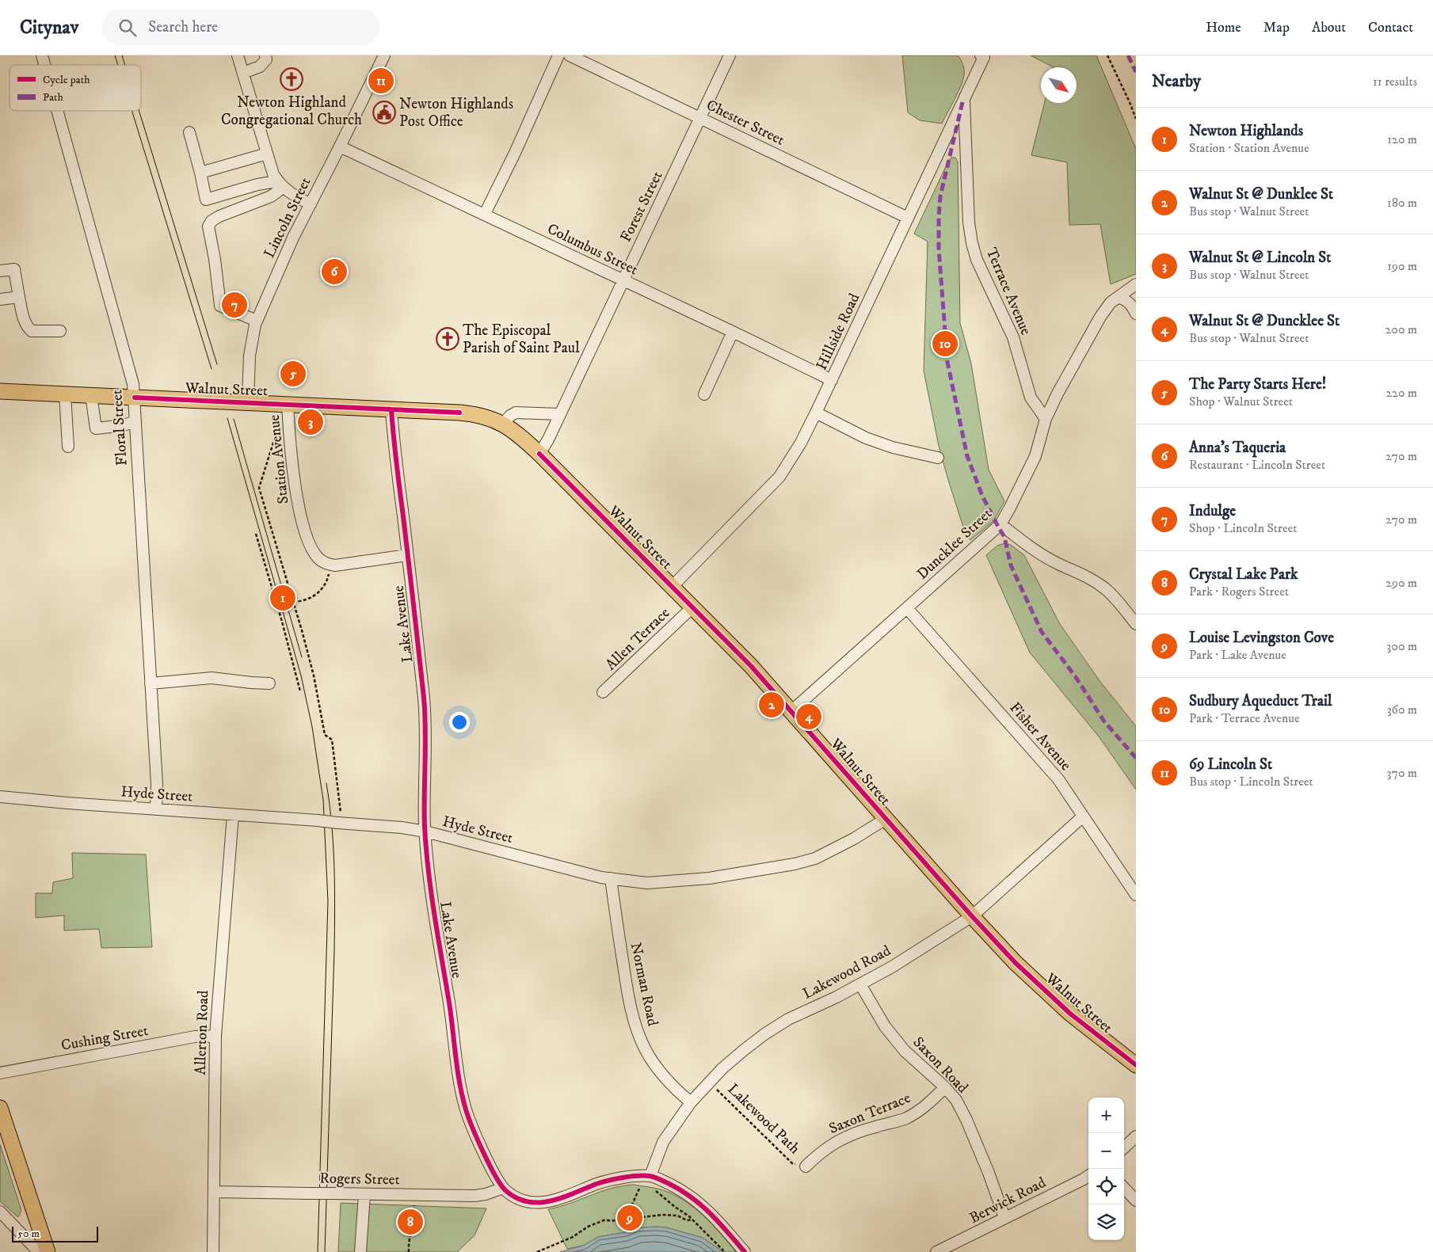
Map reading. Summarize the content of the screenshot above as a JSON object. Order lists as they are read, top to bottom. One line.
{"streets":{"main road":["Walnut Street"],"street":["Chester Street","Forest Street","Lincoln Street","Columbus Street","Terrace Avenue","Hillside Road","Floral Street","Station Avenue","Duncklee Street","Lake Avenue","Allen Terrace","Fisher Avenue","Hyde Street","Lakewood Road","Norman Road","Allerton Road","Cushing Street","Saxon Road","Saxon Terrace","Rogers Street","Berwick Road"],"path":["Lakewood Path"]},"crossings":[["Chester Street","Forest Street"],["Chester Street","Hillside Road"],["Forest Street","Columbus Street"],["Forest Street","Walnut Street"],["Lincoln Street","Columbus Street"],["Lincoln Street","Walnut Street"],["Columbus Street","Hillside Road"],["Terrace Avenue","Hillside Road"],["Terrace Avenue","Duncklee Street"],["Hillside Road","Walnut Street"],["Walnut Street","Floral Street"],["Walnut Street","Station Avenue"],["Walnut Street","Duncklee Street"],["Walnut Street","Lake Avenue"],["Walnut Street","Allen Terrace"],["Walnut Street","Hyde Street"],["Walnut Street","Lakewood Road"],["Floral Street","Hyde Street"],["Duncklee Street","Fisher Avenue"],["Lake Avenue","Hyde Street"],["Lake Avenue","Lakewood Road"],["Lake Avenue","Rogers Street"],["Fisher Avenue","Lakewood Road"],["Hyde Street","Norman Road"],["Hyde Street","Allerton Road"],["Lakewood Road","Norman Road"],["Lakewood Road","Saxon Road"],["Lakewood Road","Lakewood Path"],["Allerton Road","Cushing Street"],["Allerton Road","Rogers Street"],["Saxon Road","Saxon Terrace"],["Saxon Road","Berwick Road"],["Saxon Terrace","Lakewood Path"]],"places":{"church":["Newton Highland Congregational Church","The Episcopal Parish of Saint Paul"],"public building":["Newton Highlands Post Office"]},"legend":["Cycle path","Path"],"scale_bar":"50 m","north":"bottom right","page":{"header":"Citynav","search":"Search here","nav":["Home","Map","About","Contact"],"heading":["Nearby","11 results"],"pins":["11","6","7","10","5","3","1","2","4","9","8"],"list":[{"mark":"1","name":"Newton Highlands","note":"Station · Station Avenue","value":"120 m"},{"mark":"2","name":"Walnut St @ Dunklee St","note":"Bus stop · Walnut Street","value":"180 m"},{"mark":"3","name":"Walnut St @ Lincoln St","note":"Bus stop · Walnut Street","value":"190 m"},{"mark":"4","name":"Walnut St @ Duncklee St","note":"Bus stop · Walnut Street","value":"200 m"},{"mark":"5","name":"The Party Starts Here!","note":"Shop · Walnut Street","value":"220 m"},{"mark":"6","name":"Anna's Taqueria","note":"Restaurant · Lincoln Street","value":"270 m"},{"mark":"7","name":"Indulge","note":"Shop · Lincoln Street","value":"270 m"},{"mark":"8","name":"Crystal Lake Park","note":"Park · Rogers Street","value":"290 m"},{"mark":"9","name":"Louise Levingston Cove","note":"Park · Lake Avenue","value":"300 m"},{"mark":"10","name":"Sudbury Aqueduct Trail","note":"Park · Terrace Avenue","value":"360 m"},{"mark":"11","name":"69 Lincoln St","note":"Bus stop · Lincoln Street","value":"370 m"}],"map_buttons":["+","−"],"scale":"50 m"}}
